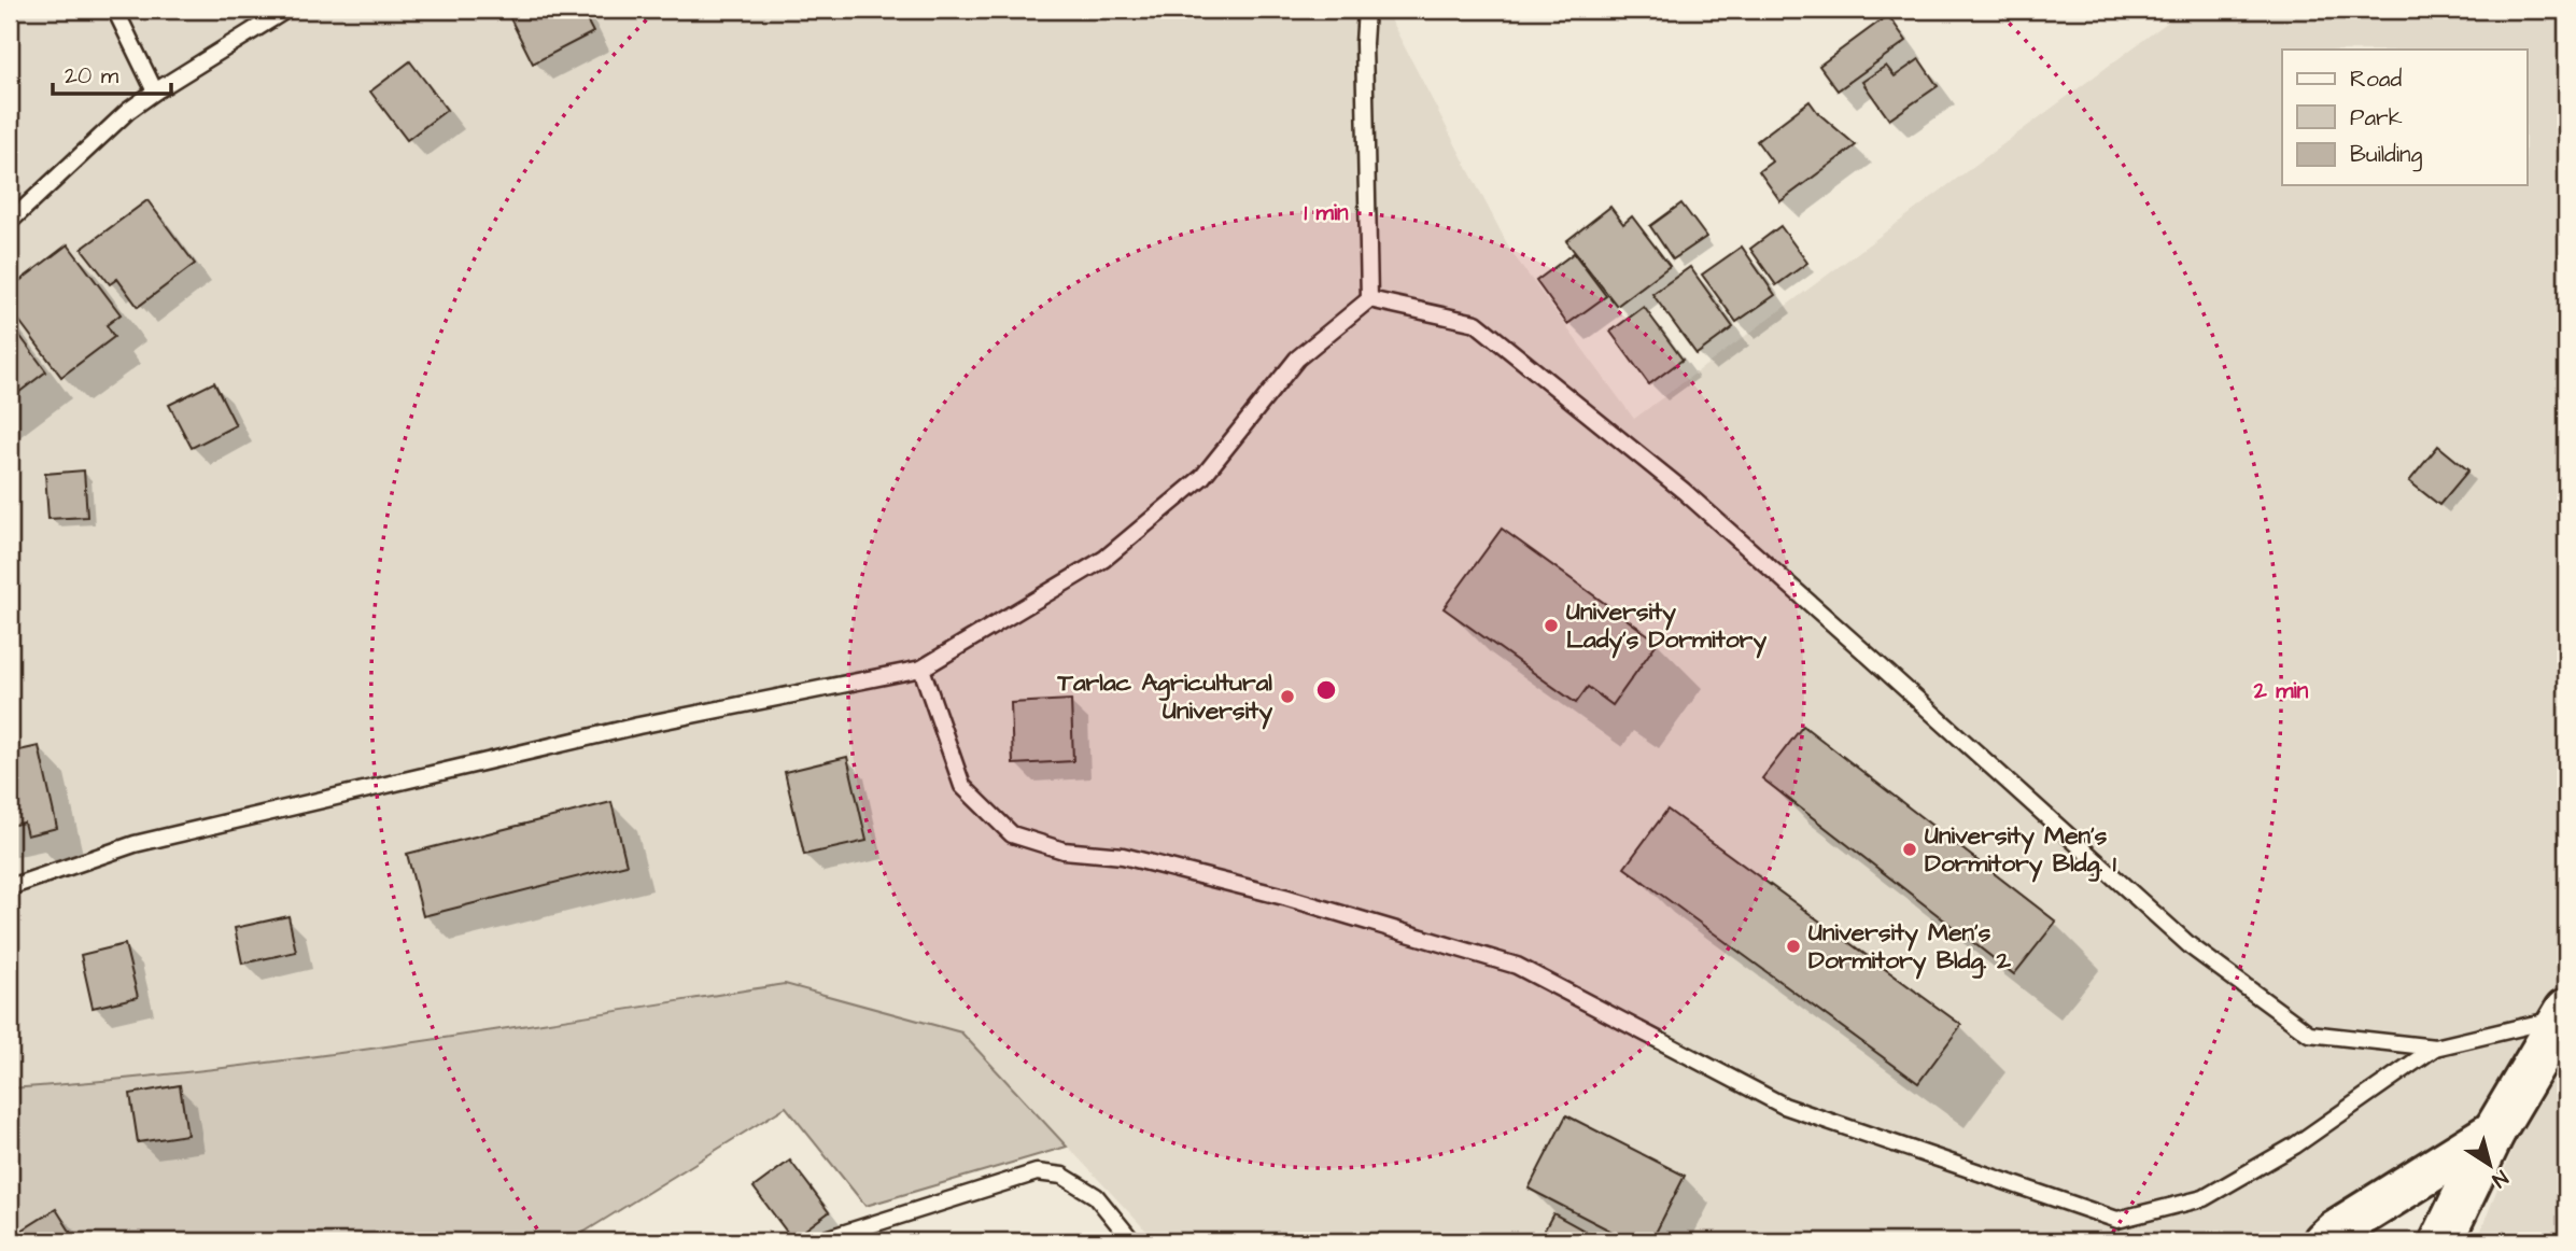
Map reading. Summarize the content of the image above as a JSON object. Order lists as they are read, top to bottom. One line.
{"places":["University Lady's Dormitory","Tarlac Agricultural University","University Men's Dormitory Bldg. 1","University Men's Dormitory Bldg. 2"],"legend":["Road","Park","Building"],"scale_bar":"20 m","north":"bottom right","rings":["1 min","2 min"]}
